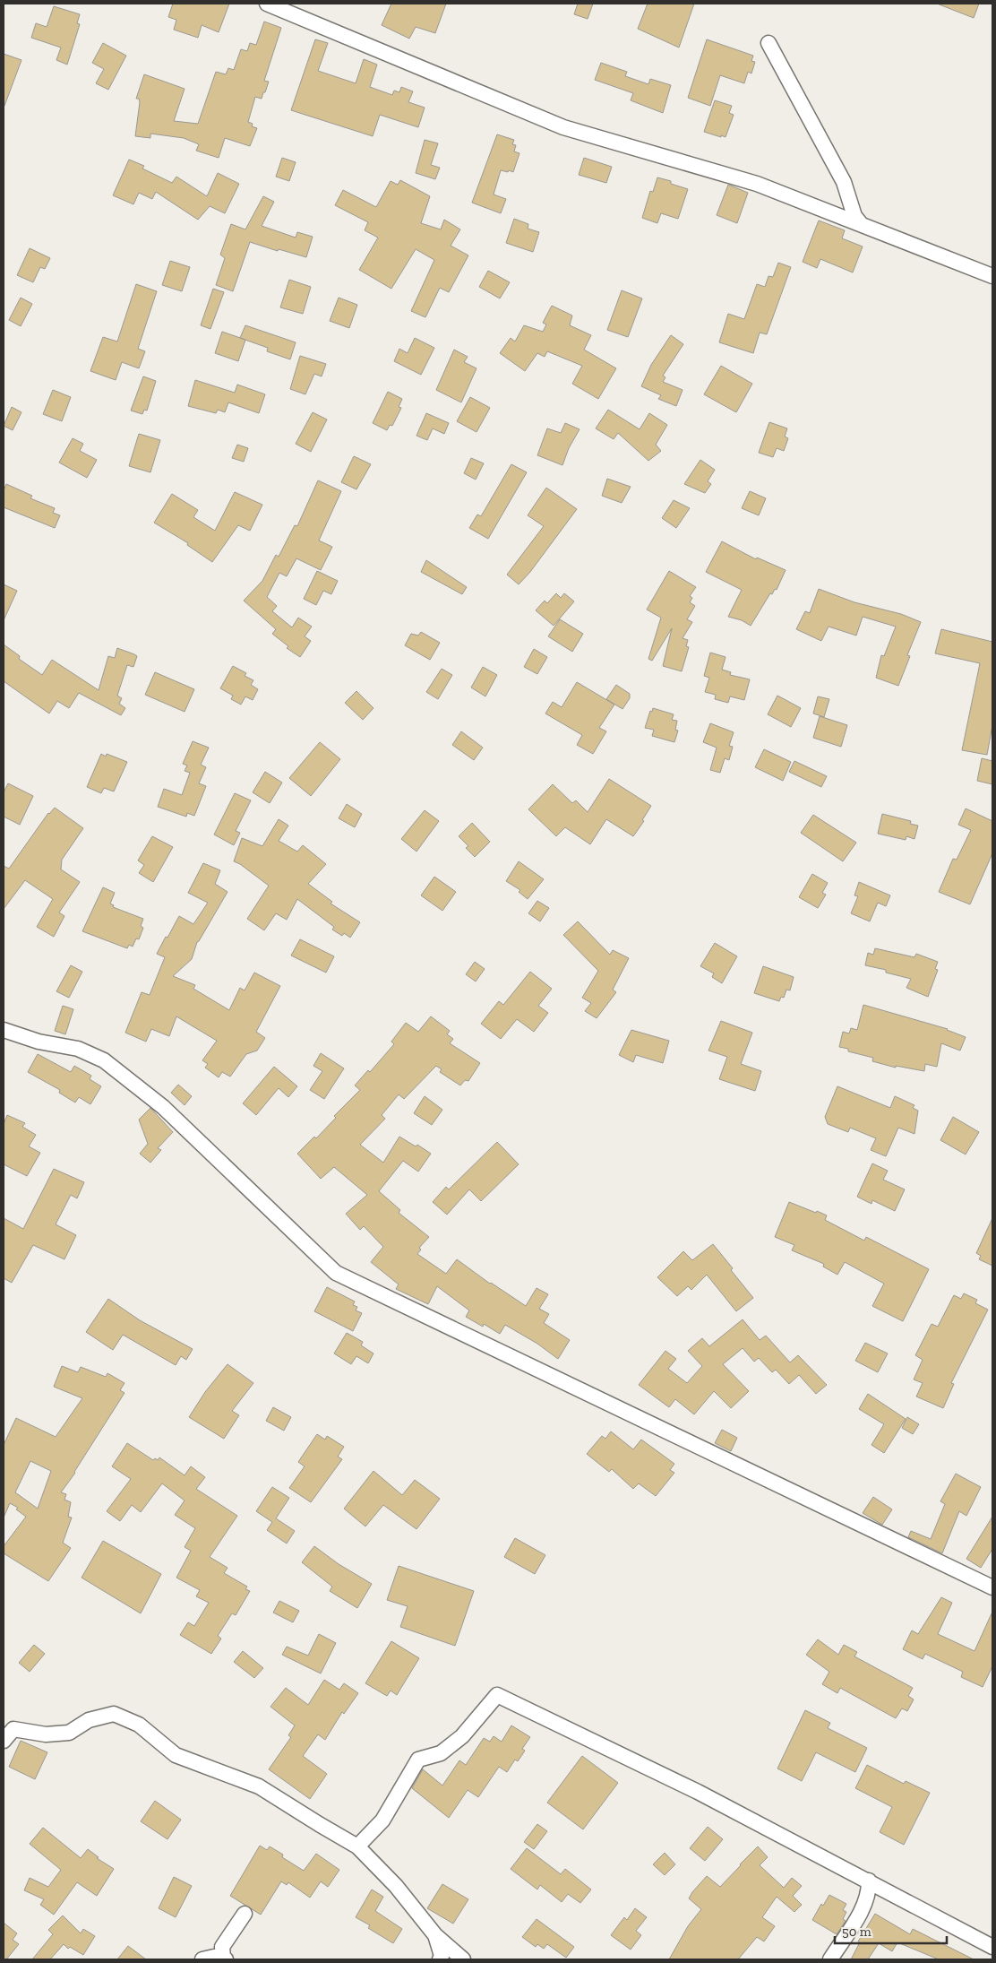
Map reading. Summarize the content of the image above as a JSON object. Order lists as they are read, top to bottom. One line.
{"scale_bar":"50 m"}
